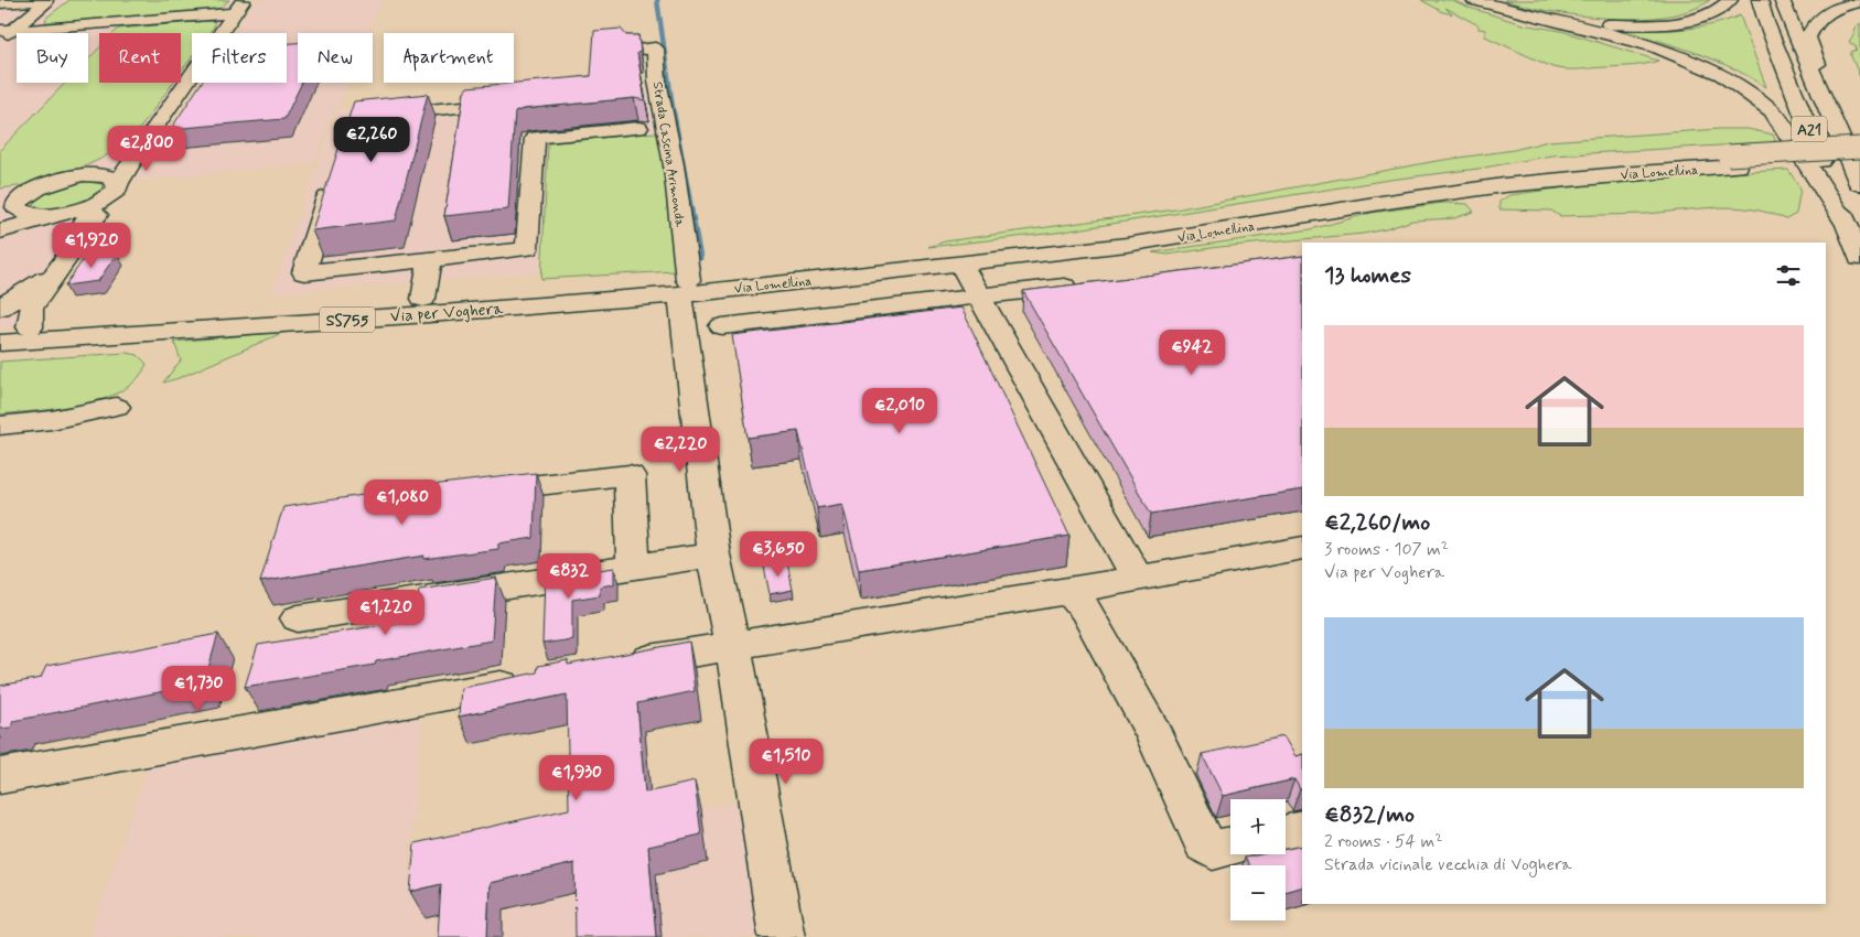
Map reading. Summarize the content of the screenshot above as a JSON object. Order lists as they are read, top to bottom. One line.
{"streets":{"main road":["A21","Strada Cascina Arimonda","Via Lomellina","Via per Voghera","SS755"]},"crossings":[["Strada Cascina Arimonda","Via Lomellina"],["Strada Cascina Arimonda","Via per Voghera"],["Via Lomellina","Via per Voghera"]],"page":{"chip":["Buy","Rent","Filters","New","Apartment"],"price":["€2,260","€2,800","€1,920","€942","€2,010","€2,220","€1,080","€3,650","€832","€1,220","€1,730","€1,510","€1,930"],"heading":"13 homes","list":[{"name":"€2,260/mo","note":"3 rooms · 107 m² · Via per Voghera"},{"name":"€832/mo","note":"2 rooms · 54 m² · Strada vicinale vecchia di Voghera"}],"map_buttons":["+","−"]}}
